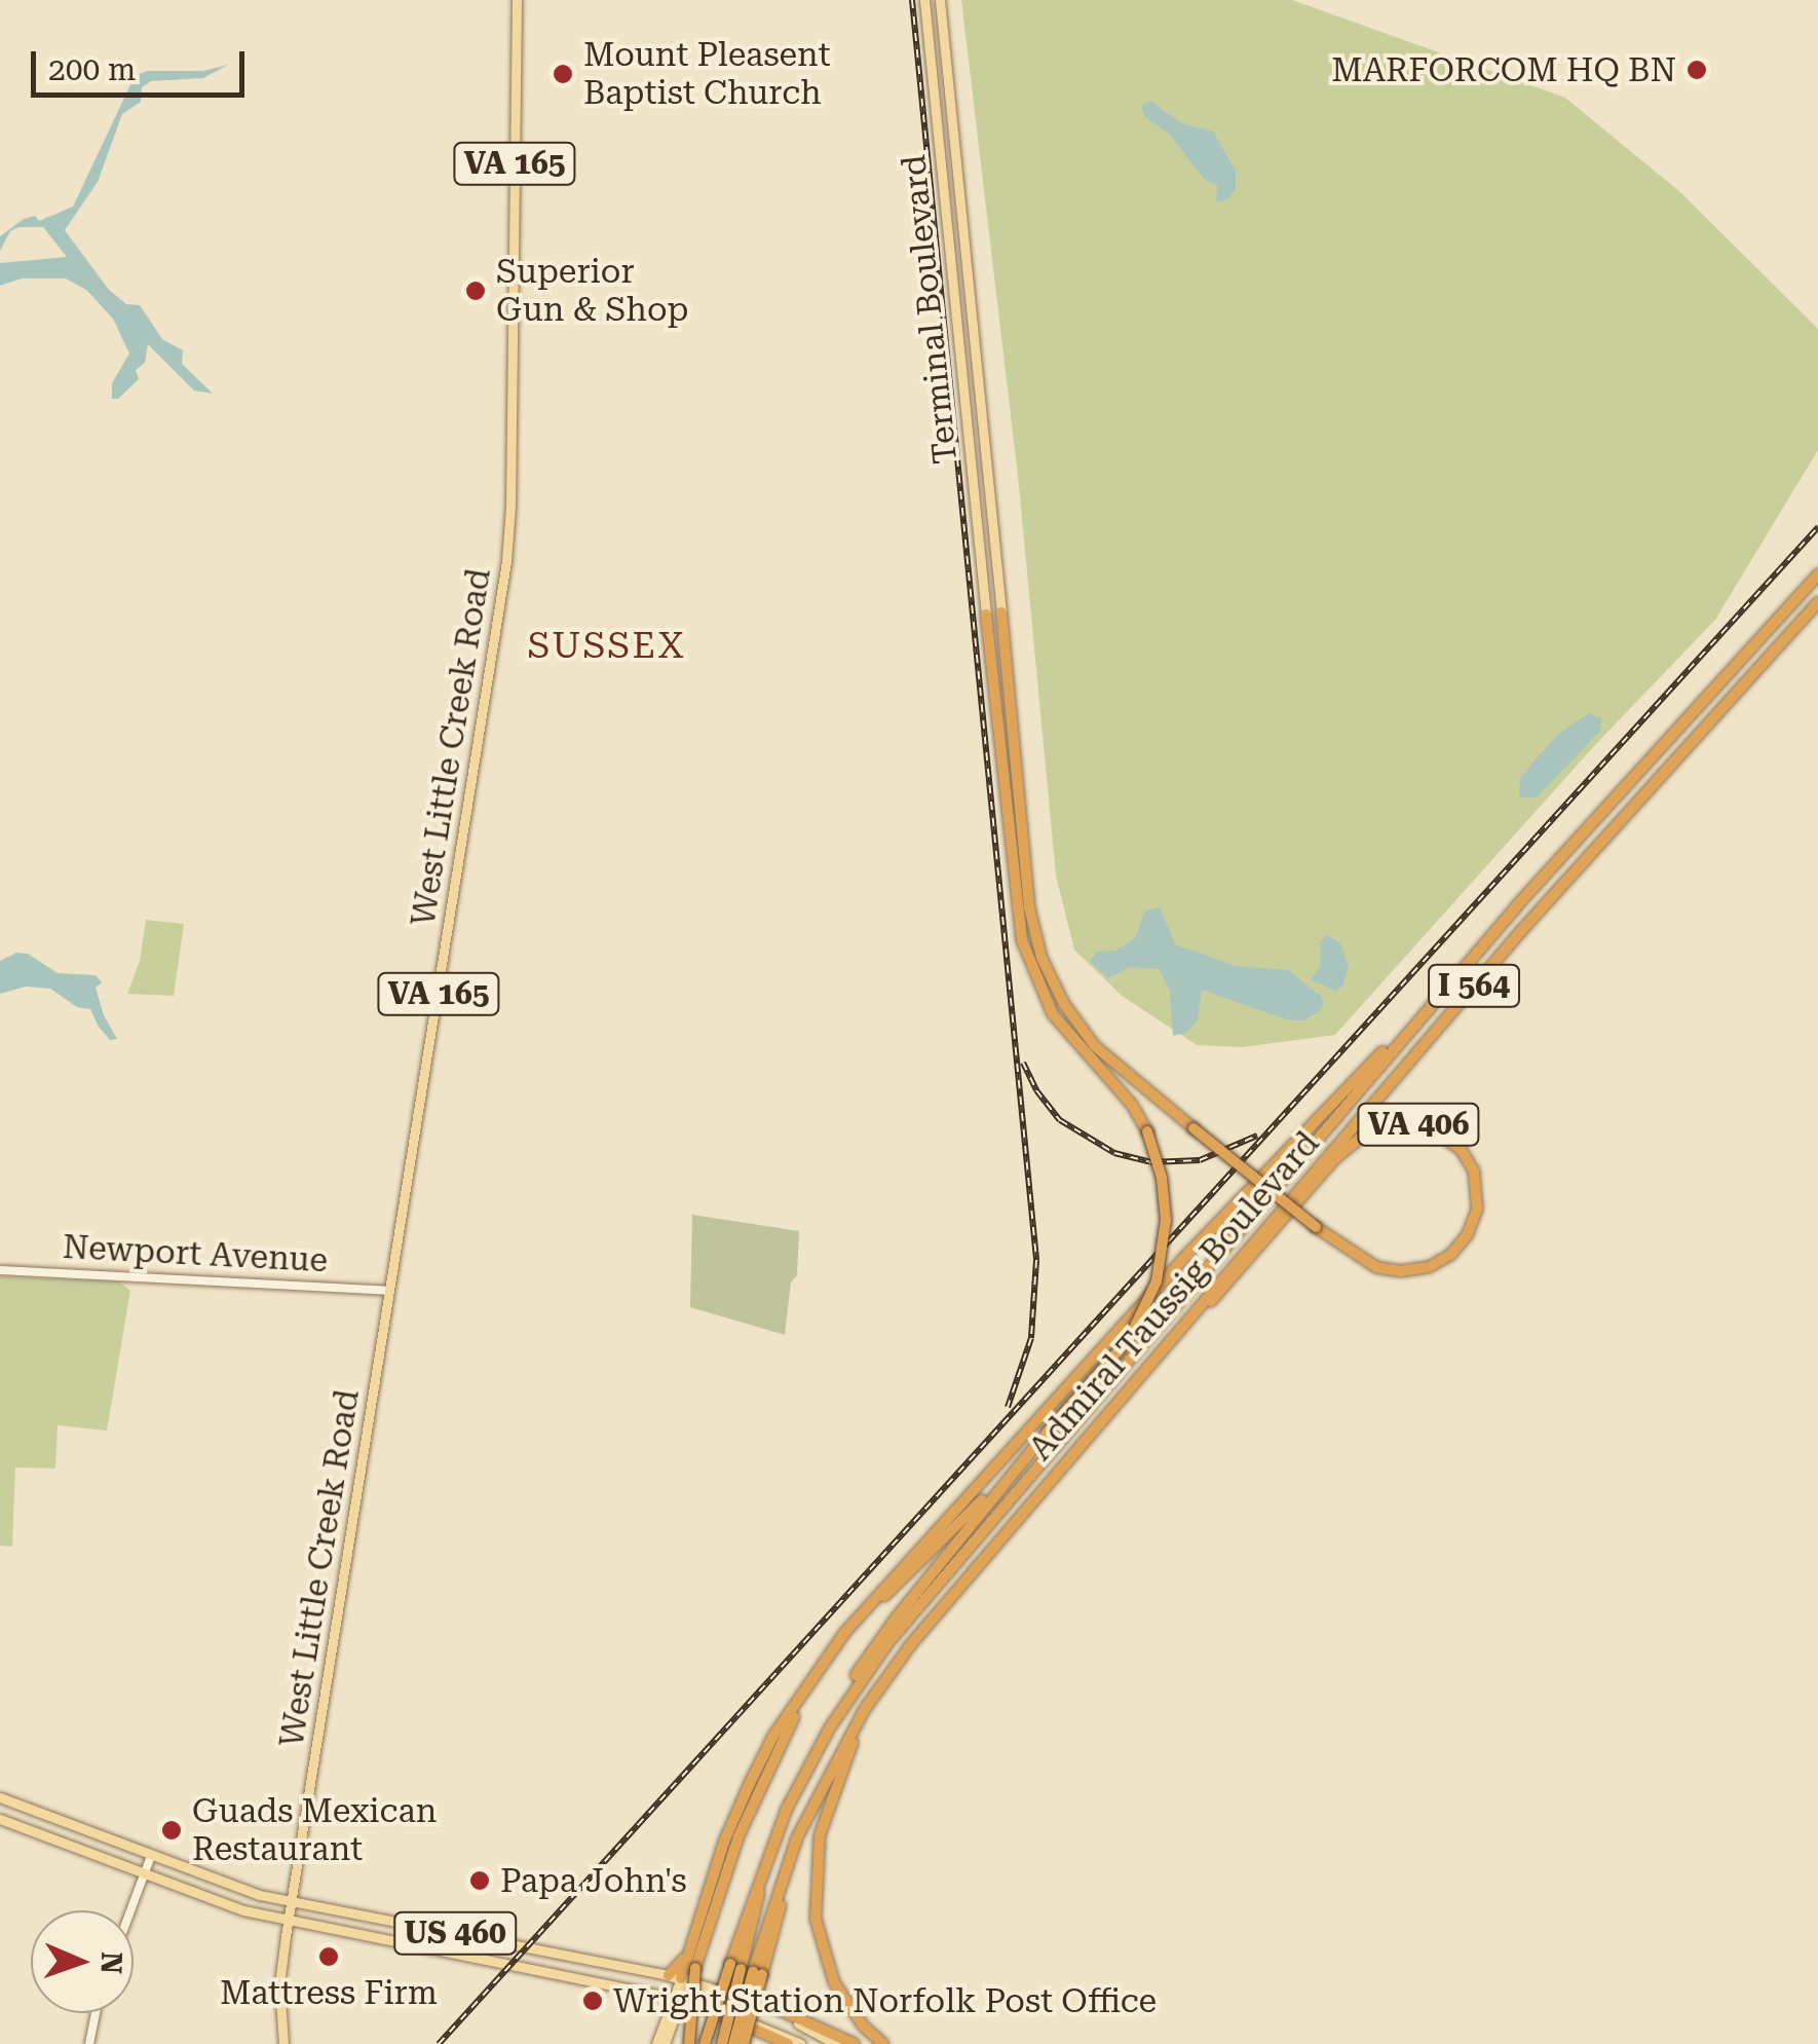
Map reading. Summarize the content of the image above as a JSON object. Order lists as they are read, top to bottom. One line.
{"streets":{"highway":["I 564","VA 406","Admiral Taussig Boulevard"],"main road":["VA 165","Terminal Boulevard","West Little Creek Road","US 460"],"street":["Newport Avenue"]},"crossings":[["VA 165","West Little Creek Road"],["VA 165","US 460"],["Terminal Boulevard","VA 406"],["West Little Creek Road","Newport Avenue"],["West Little Creek Road","US 460"],["VA 406","Admiral Taussig Boulevard"]],"districts":["SUSSEX"],"places":["MARFORCOM HQ BN","Mount Pleasent Baptist Church","Superior Gun & Shop","Guads Mexican Restaurant","Papa John's","Mattress Firm","Wright Station Norfolk Post Office"],"scale_bar":"200 m","north":"right"}
